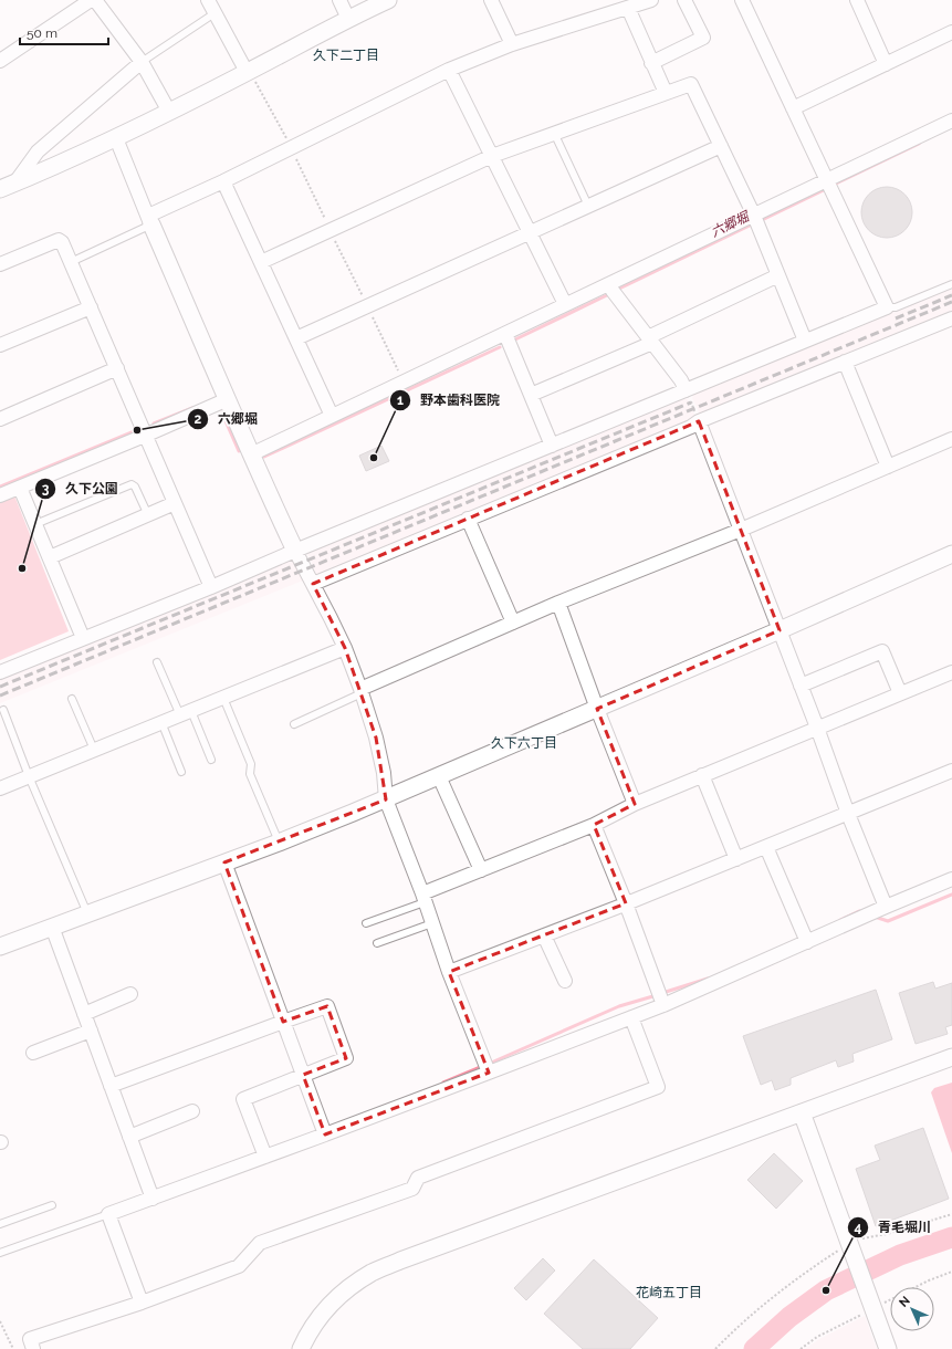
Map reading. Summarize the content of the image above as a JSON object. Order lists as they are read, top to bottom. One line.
{"districts":["久下二丁目","久下六丁目","花崎五丁目"],"water":["六郷堀"],"places":["六郷堀","野本歯科医院","久下公園","青毛堀川"],"scale_bar":"50 m","north":"top left"}
